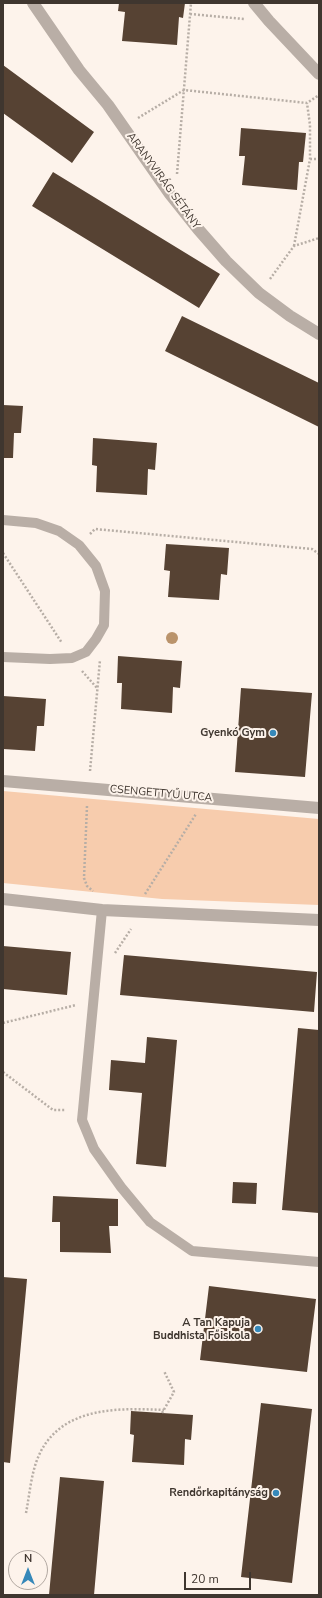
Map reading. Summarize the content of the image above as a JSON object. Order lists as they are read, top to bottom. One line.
{"streets":{"street":["ARANYVIRÁG SÉTÁNY","CSENGETTYŰ UTCA"]},"places":["Gyenkó Gym","A Tan Kapuja Buddhista Főiskola","Rendőrkapitányság"],"scale_bar":"20 m","north":"top"}
